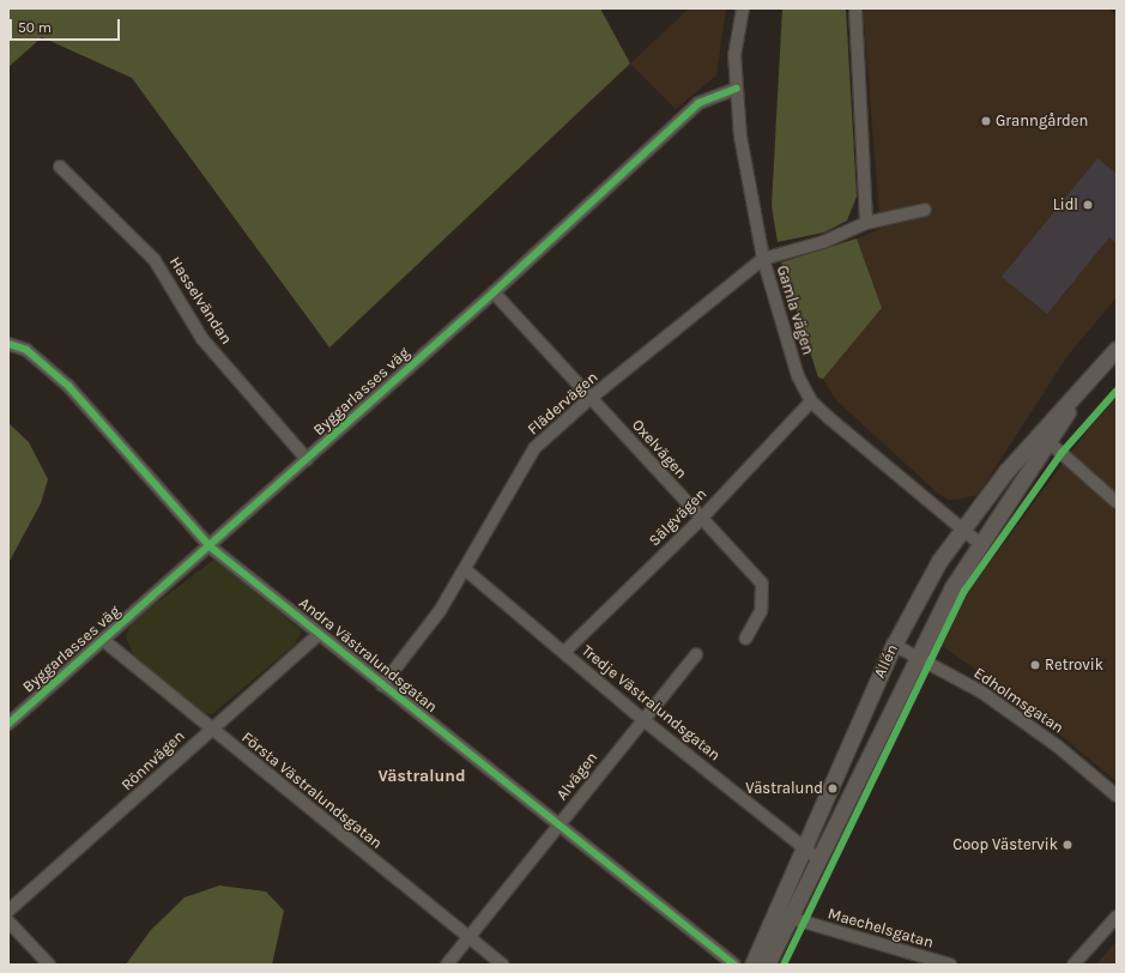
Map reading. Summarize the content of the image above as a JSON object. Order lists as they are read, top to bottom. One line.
{"streets":{"main road":["Allén"],"street":["Hasselvändan","Gamla vägen","Byggarlasses väg","Flädervägen","Oxelvägen","Sälgvägen","Andra Västralundsgatan","Edholmsgatan","Tredje Västralundsgatan","Rönnvägen","Alvägen","Första Västralundsgatan","Maechelsgatan"]},"crossings":[["Hasselvändan","Byggarlasses väg"],["Gamla vägen","Byggarlasses väg"],["Gamla vägen","Flädervägen"],["Gamla vägen","Sälgvägen"],["Gamla vägen","Allén"],["Byggarlasses väg","Oxelvägen"],["Byggarlasses väg","Andra Västralundsgatan"],["Byggarlasses väg","Första Västralundsgatan"],["Flädervägen","Oxelvägen"],["Flädervägen","Andra Västralundsgatan"],["Flädervägen","Tredje Västralundsgatan"],["Oxelvägen","Sälgvägen"],["Sälgvägen","Tredje Västralundsgatan"],["Andra Västralundsgatan","Rönnvägen"],["Andra Västralundsgatan","Alvägen"],["Allén","Edholmsgatan"],["Allén","Tredje Västralundsgatan"],["Allén","Maechelsgatan"],["Tredje Västralundsgatan","Alvägen"],["Rönnvägen","Första Västralundsgatan"],["Alvägen","Första Västralundsgatan"]],"districts":["Västralund"],"places":["Granngården","Lidl","Retrovik","Västralund","Coop Västervik"],"scale_bar":"50 m"}
